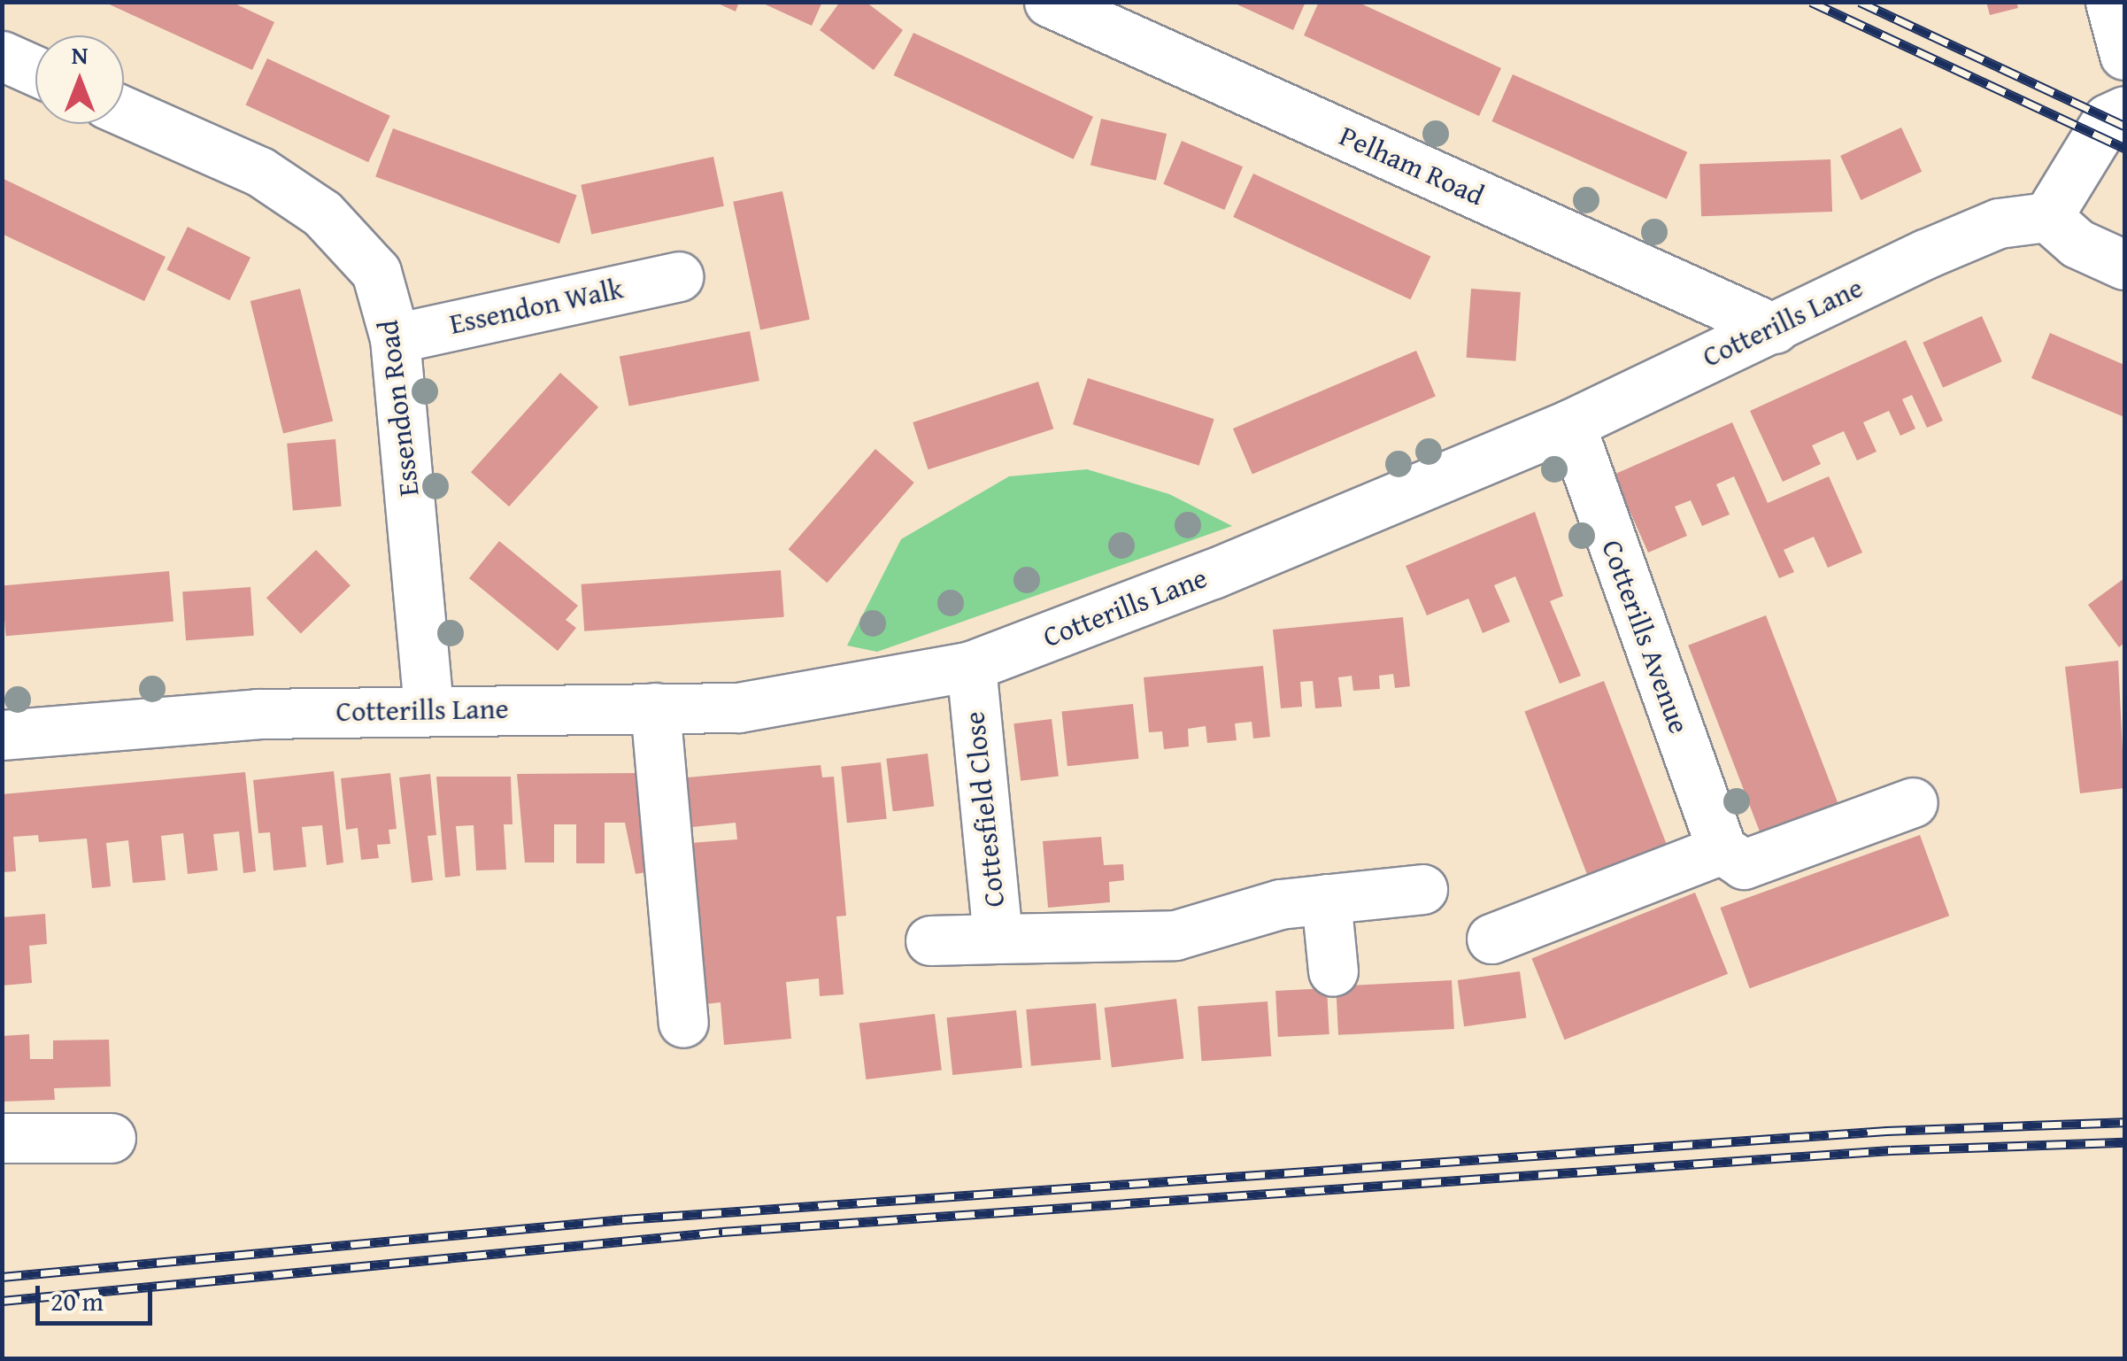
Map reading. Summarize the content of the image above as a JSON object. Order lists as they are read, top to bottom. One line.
{"streets":{"street":["Pelham Road","Essendon Walk","Cotterills Lane","Essendon Road","Cotterills Avenue","Cottesfield Close"]},"crossings":[["Pelham Road","Cotterills Lane"],["Essendon Walk","Essendon Road"],["Cotterills Lane","Essendon Road"],["Cotterills Lane","Cotterills Avenue"],["Cotterills Lane","Cottesfield Close"]],"scale_bar":"20 m","north":"top"}
